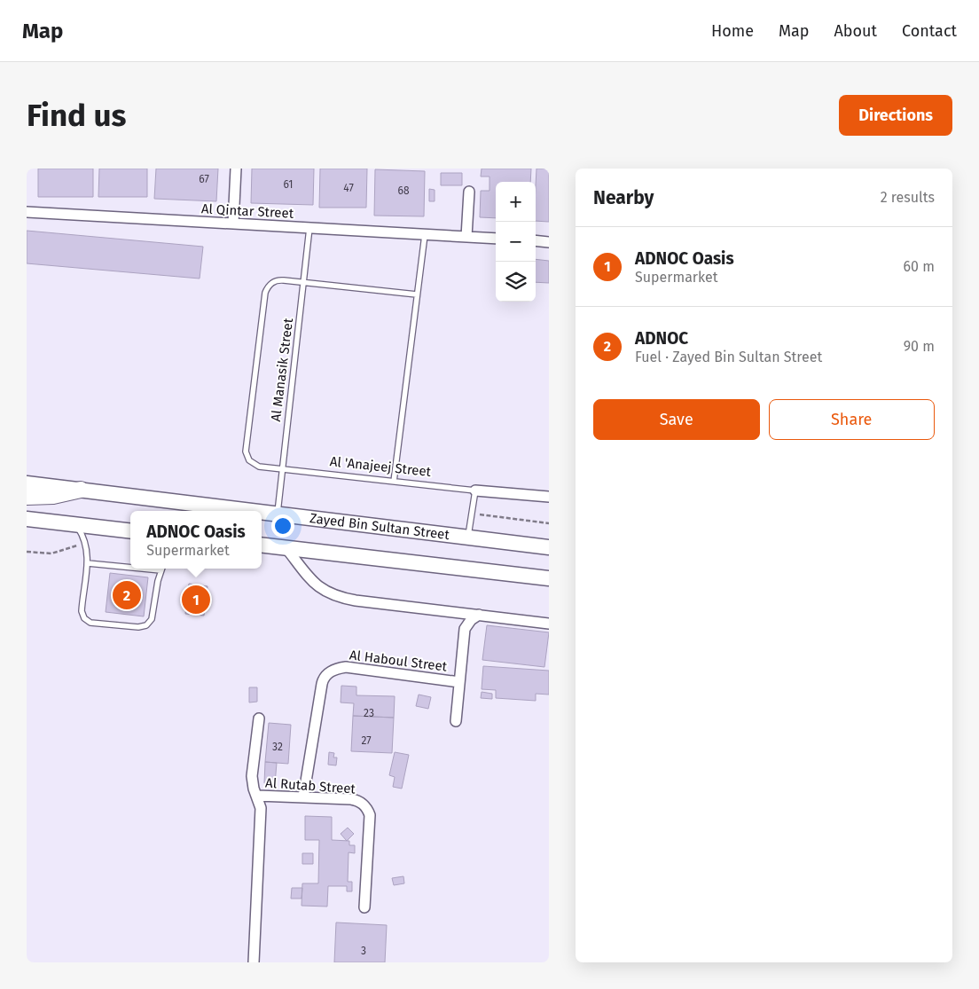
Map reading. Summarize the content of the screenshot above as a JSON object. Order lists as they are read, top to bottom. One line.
{"streets":{"main road":["Zayed Bin Sultan Street"],"street":["Al Qintar Street","Al 'Anajeej Street","Al Haboul Street","Al Rutab Street"],"lane":["Al Manasik Street"]},"crossings":[["Al Qintar Street","Al Manasik Street"],["Al Manasik Street","Al 'Anajeej Street"],["Al Manasik Street","Zayed Bin Sultan Street"],["Al Haboul Street","Al Rutab Street"]],"house_numbers":["67","61","47","68","23","27","32","3"],"page":{"header":"Map","nav":["Home","Map","About","Contact"],"buttons":["Directions",["Save","Share"]],"title":"Find us","heading":["Nearby","2 results"],"map_buttons":["+","−"],"list":[{"mark":"1","name":"ADNOC Oasis","note":"Supermarket","value":"60 m"},{"mark":"2","name":"ADNOC","note":"Fuel · Zayed Bin Sultan Street","value":"90 m"}],"popup":["ADNOC Oasis","Supermarket"],"pins":["2","1"]}}
